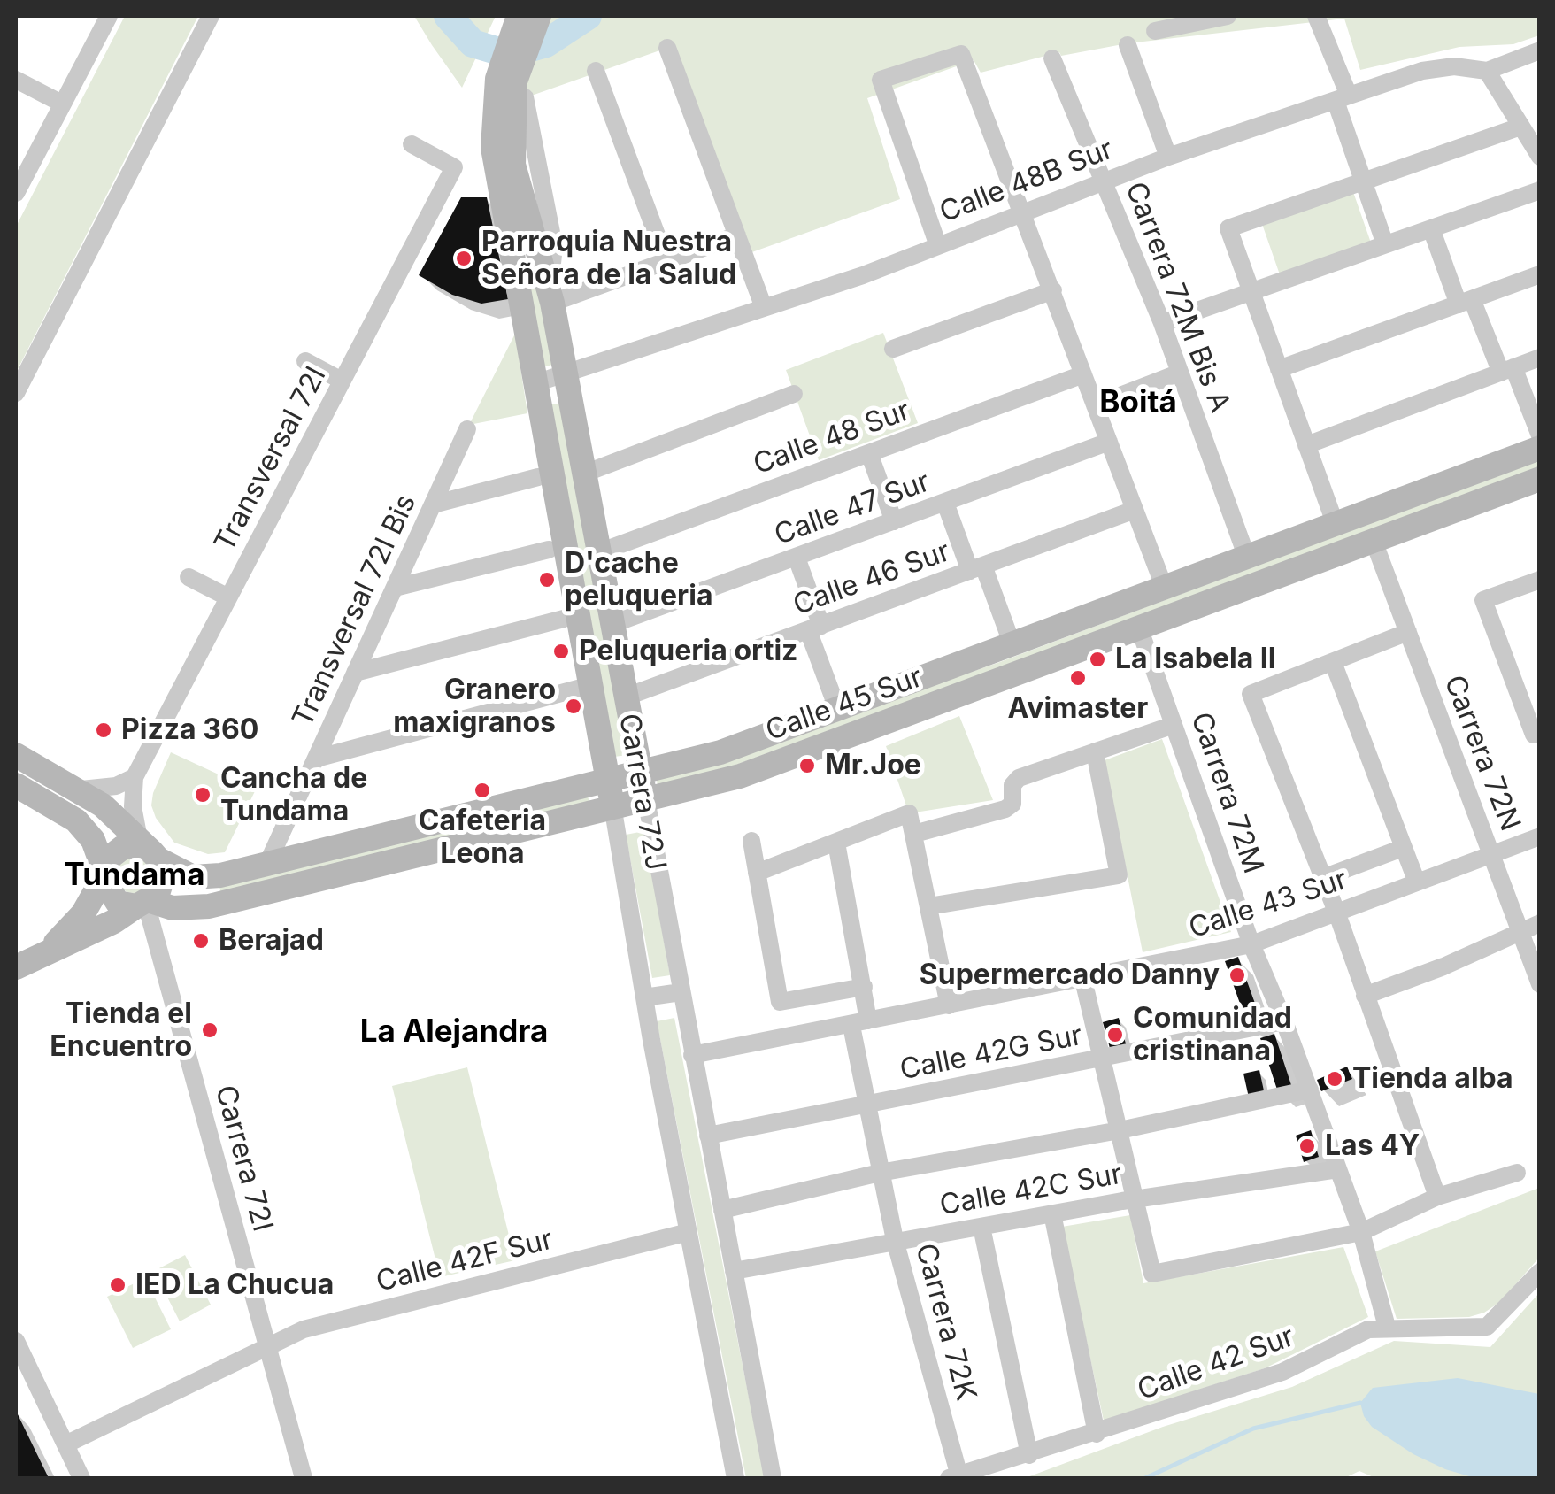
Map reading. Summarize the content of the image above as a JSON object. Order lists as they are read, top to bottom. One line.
{"streets":{"street":["Calle 48B Sur","Carrera 72M Bis A","Calle 48 Sur","Transversal 72I","Calle 47 Sur","Calle 46 Sur","Transversal 72I Bis","Calle 45 Sur","Carrera 72N","Carrera 72J","Carrera 72M","Calle 43 Sur","Calle 42G Sur","Carrera 72I","Calle 42C Sur","Calle 42F Sur","Carrera 72K","Calle 42 Sur"]},"crossings":[["Calle 48B Sur","Carrera 72M Bis A"],["Calle 48B Sur","Carrera 72J"],["Carrera 72M Bis A","Calle 45 Sur"],["Calle 48 Sur","Carrera 72J"],["Transversal 72I","Calle 45 Sur"],["Transversal 72I","Carrera 72I"],["Calle 47 Sur","Carrera 72J"],["Calle 46 Sur","Carrera 72J"],["Transversal 72I Bis","Calle 45 Sur"],["Calle 45 Sur","Carrera 72N"],["Calle 45 Sur","Carrera 72J"],["Calle 45 Sur","Carrera 72M"],["Calle 45 Sur","Carrera 72I"],["Carrera 72N","Calle 43 Sur"],["Carrera 72J","Calle 43 Sur"],["Carrera 72J","Calle 42G Sur"],["Carrera 72J","Calle 42C Sur"],["Carrera 72J","Calle 42F Sur"],["Carrera 72M","Calle 43 Sur"],["Carrera 72M","Calle 42G Sur"],["Carrera 72M","Calle 42C Sur"],["Carrera 72M","Calle 42 Sur"],["Calle 43 Sur","Carrera 72K"],["Calle 42G Sur","Carrera 72K"],["Carrera 72I","Calle 42F Sur"],["Calle 42C Sur","Carrera 72K"],["Carrera 72K","Calle 42 Sur"]],"districts":["Boitá","Tundama","La Alejandra"],"places":["Parroquia Nuestra Señora de la Salud","D'cache peluqueria","Peluqueria ortiz","La Isabela II","Avimaster","Granero maxigranos","Pizza 360","Mr.Joe","Cafeteria Leona","Cancha de Tundama","Berajad","Supermercado Danny","Tienda el Encuentro","Comunidad cristinana","Tienda alba","Las 4Y","IED La Chucua"]}
